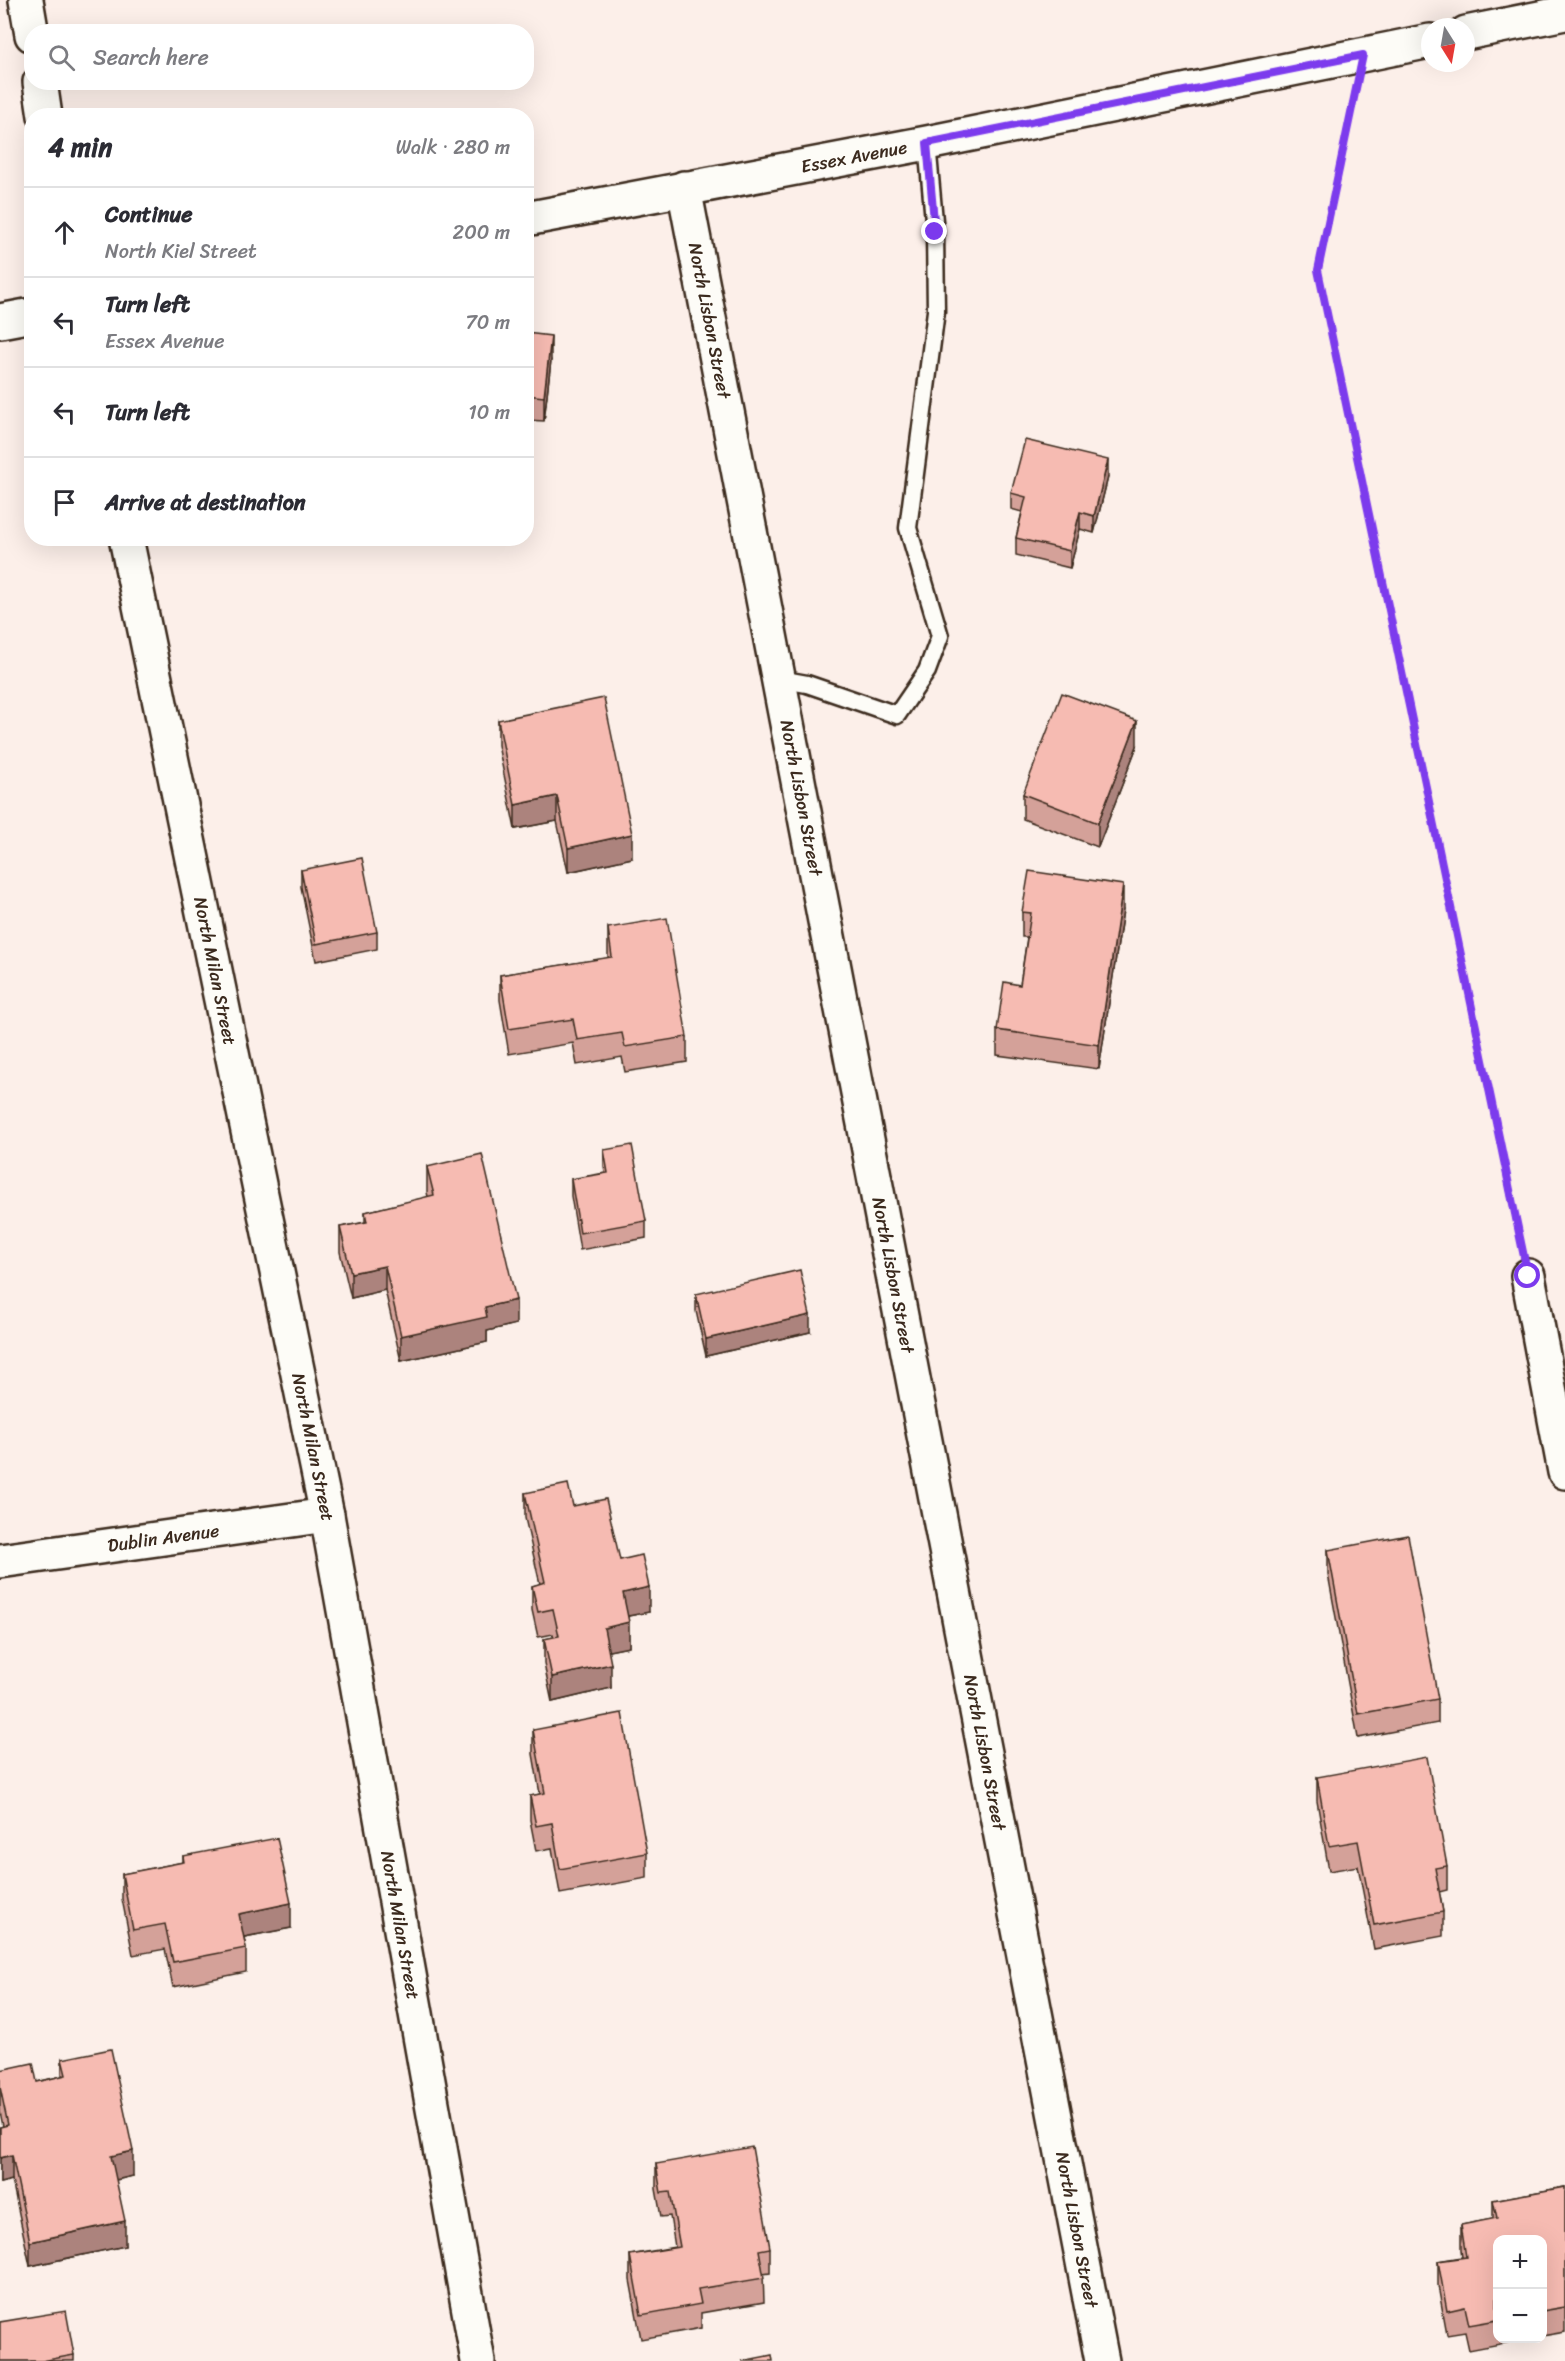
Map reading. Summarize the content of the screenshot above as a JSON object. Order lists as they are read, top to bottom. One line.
{"streets":{"street":["Essex Avenue","North Lisbon Street","North Milan Street","Dublin Avenue"]},"crossings":[["Essex Avenue","North Lisbon Street"],["North Milan Street","Dublin Avenue"]],"north":"bottom","page":{"search":"Search here","heading":["4 min","Walk · 280 m"],"list":[["Continue","North Kiel Street","200 m"],["Turn left","Essex Avenue","70 m"],["Turn left","10 m"],"Arrive at destination"],"map_buttons":["+","−"]}}
